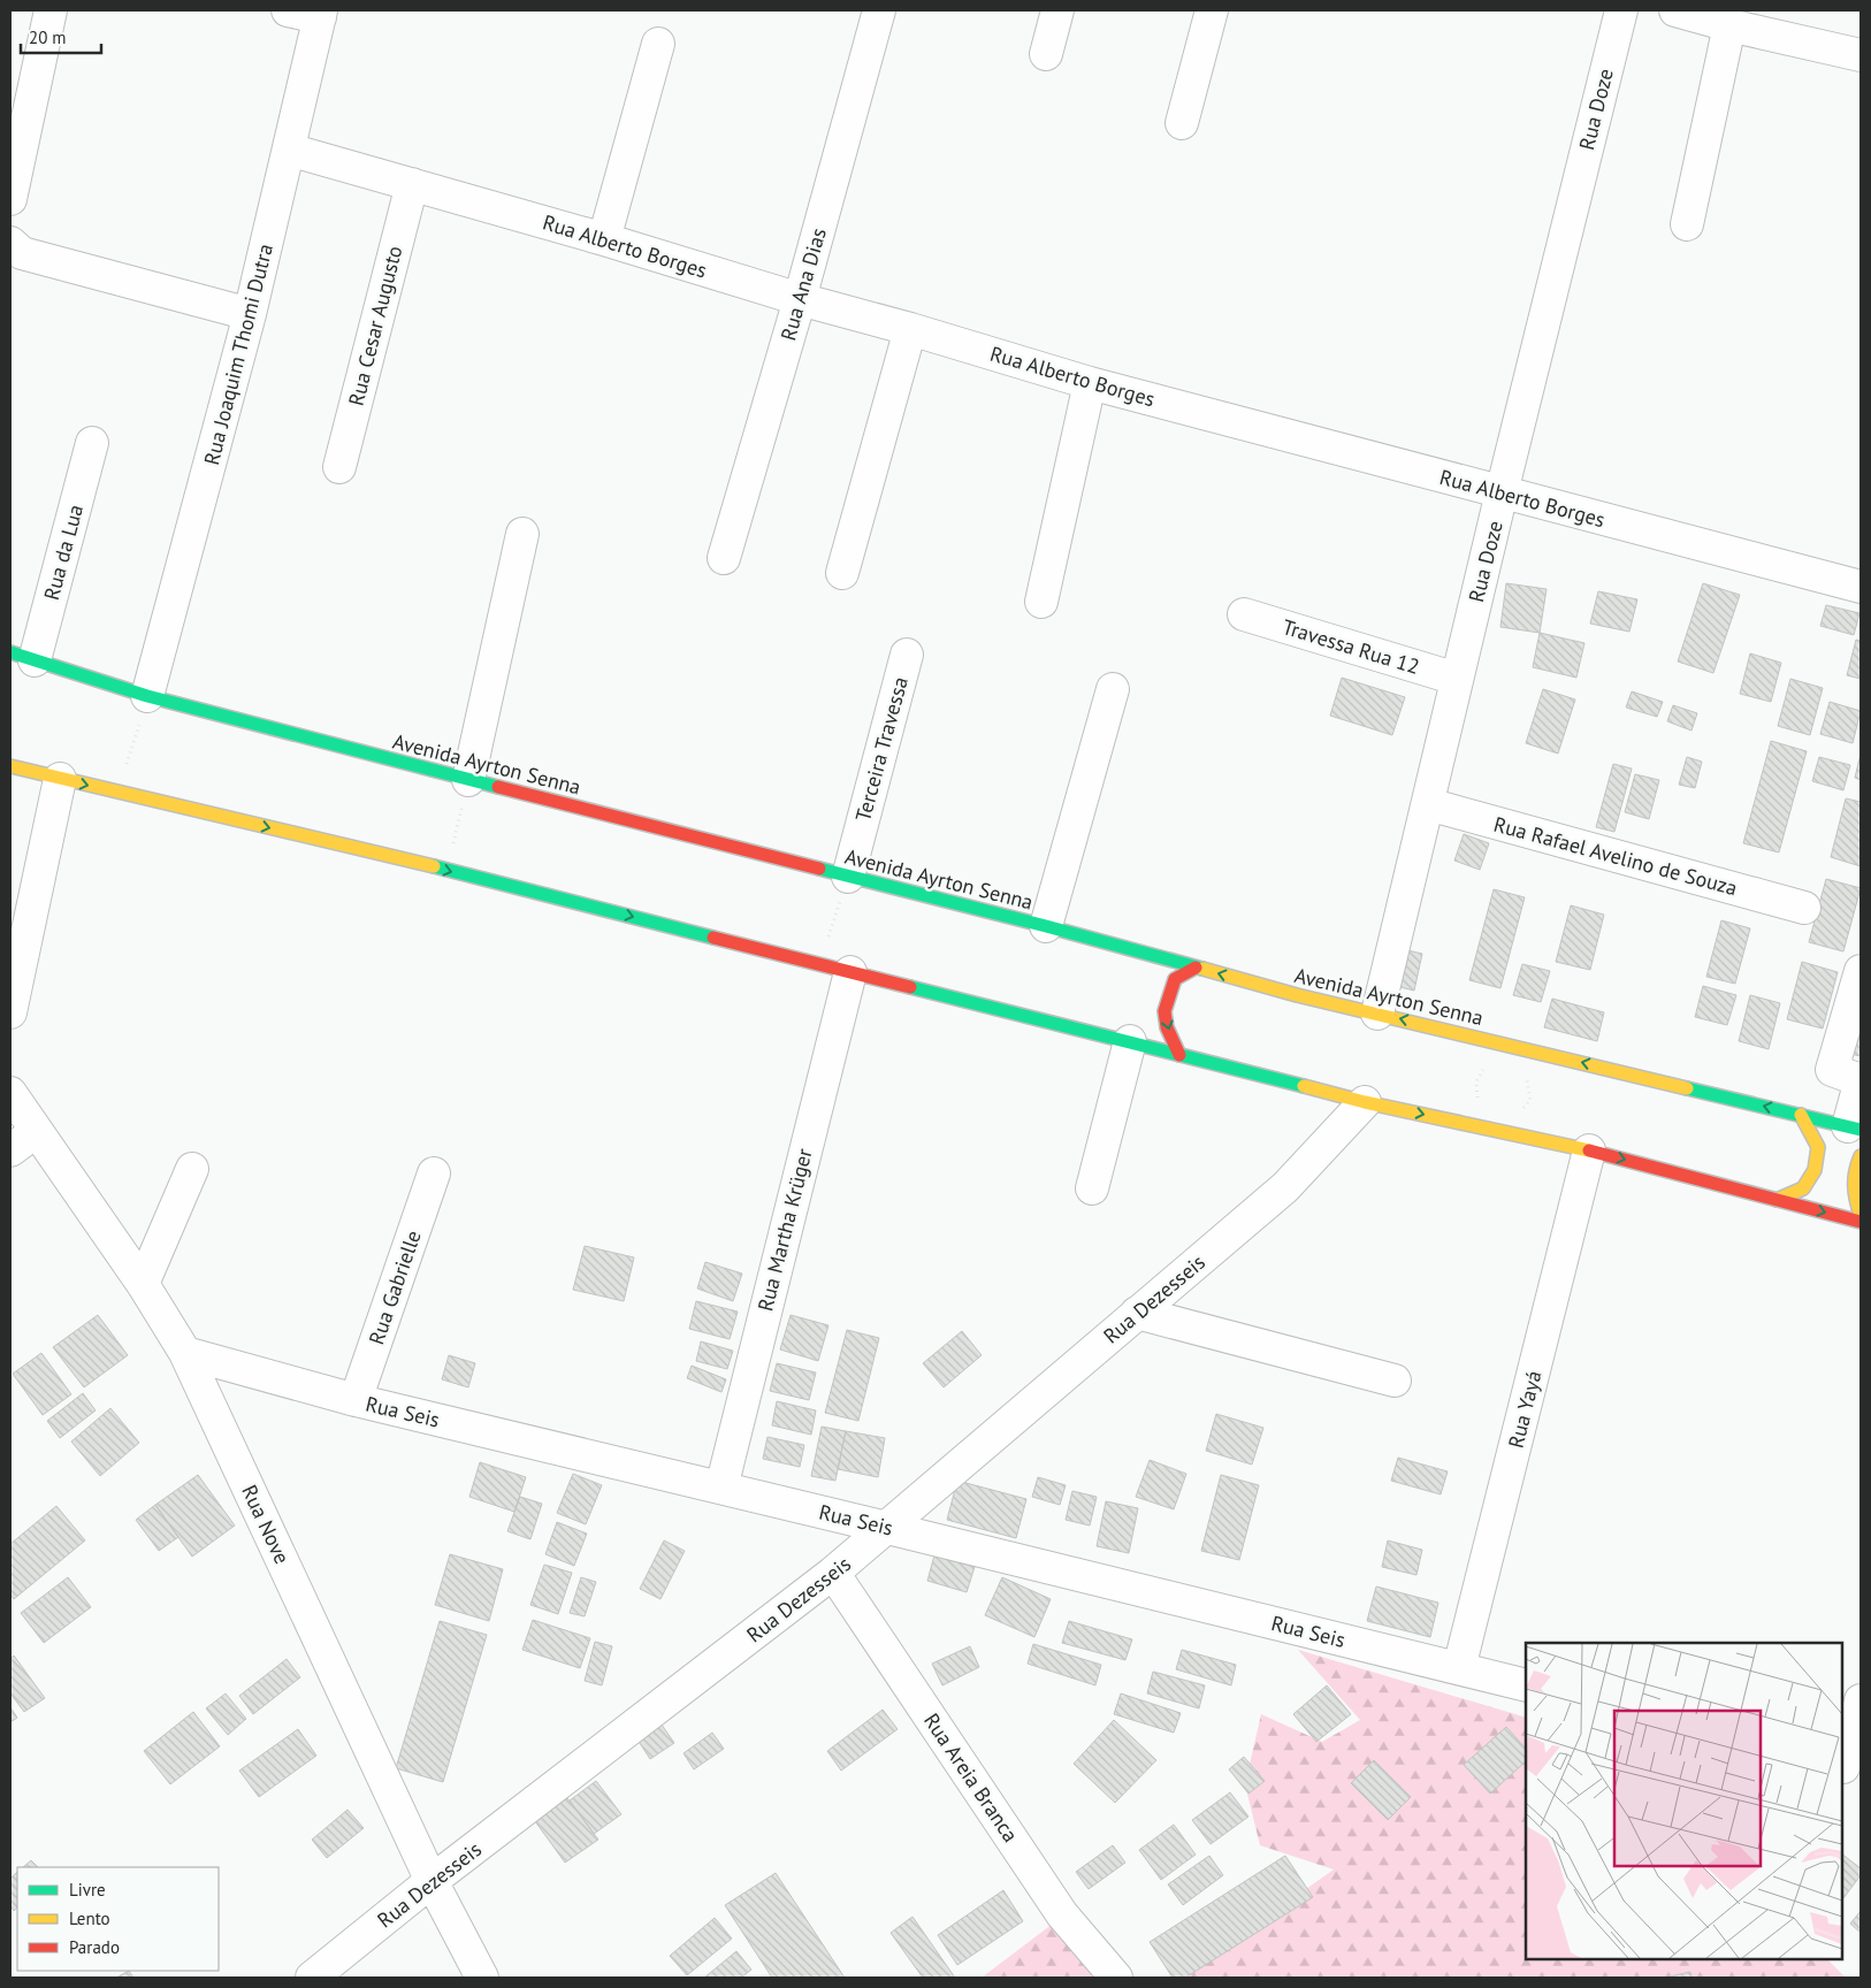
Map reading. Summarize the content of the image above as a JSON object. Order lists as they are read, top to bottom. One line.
{"streets":{"street":["Rua Doze","Rua Alberto Borges","Rua Ana Dias","Rua Cesar Augusto","Rua Joaquim Thomi Dutra","Rua da Lua","Travessa Rua 12","Terceira Travessa","Avenida Ayrton Senna","Rua Rafael Avelino de Souza","Rua Martha Krüger","Rua Gabrielle","Rua Dezesseis","Rua Yayá","Rua Seis","Rua Nove","Rua Areia Branca"]},"crossings":[["Rua Doze","Rua Alberto Borges"],["Rua Doze","Travessa Rua 12"],["Rua Doze","Avenida Ayrton Senna"],["Rua Doze","Rua Rafael Avelino de Souza"],["Rua Alberto Borges","Rua Ana Dias"],["Rua Alberto Borges","Rua Cesar Augusto"],["Rua Alberto Borges","Rua Joaquim Thomi Dutra"],["Rua Joaquim Thomi Dutra","Avenida Ayrton Senna"],["Rua da Lua","Avenida Ayrton Senna"],["Terceira Travessa","Avenida Ayrton Senna"],["Rua Martha Krüger","Rua Seis"],["Rua Gabrielle","Rua Seis"],["Rua Dezesseis","Rua Seis"],["Rua Dezesseis","Rua Nove"],["Rua Dezesseis","Rua Areia Branca"],["Rua Yayá","Rua Seis"],["Rua Seis","Rua Nove"]],"legend":["Livre","Lento","Parado"],"scale_bar":"20 m"}
